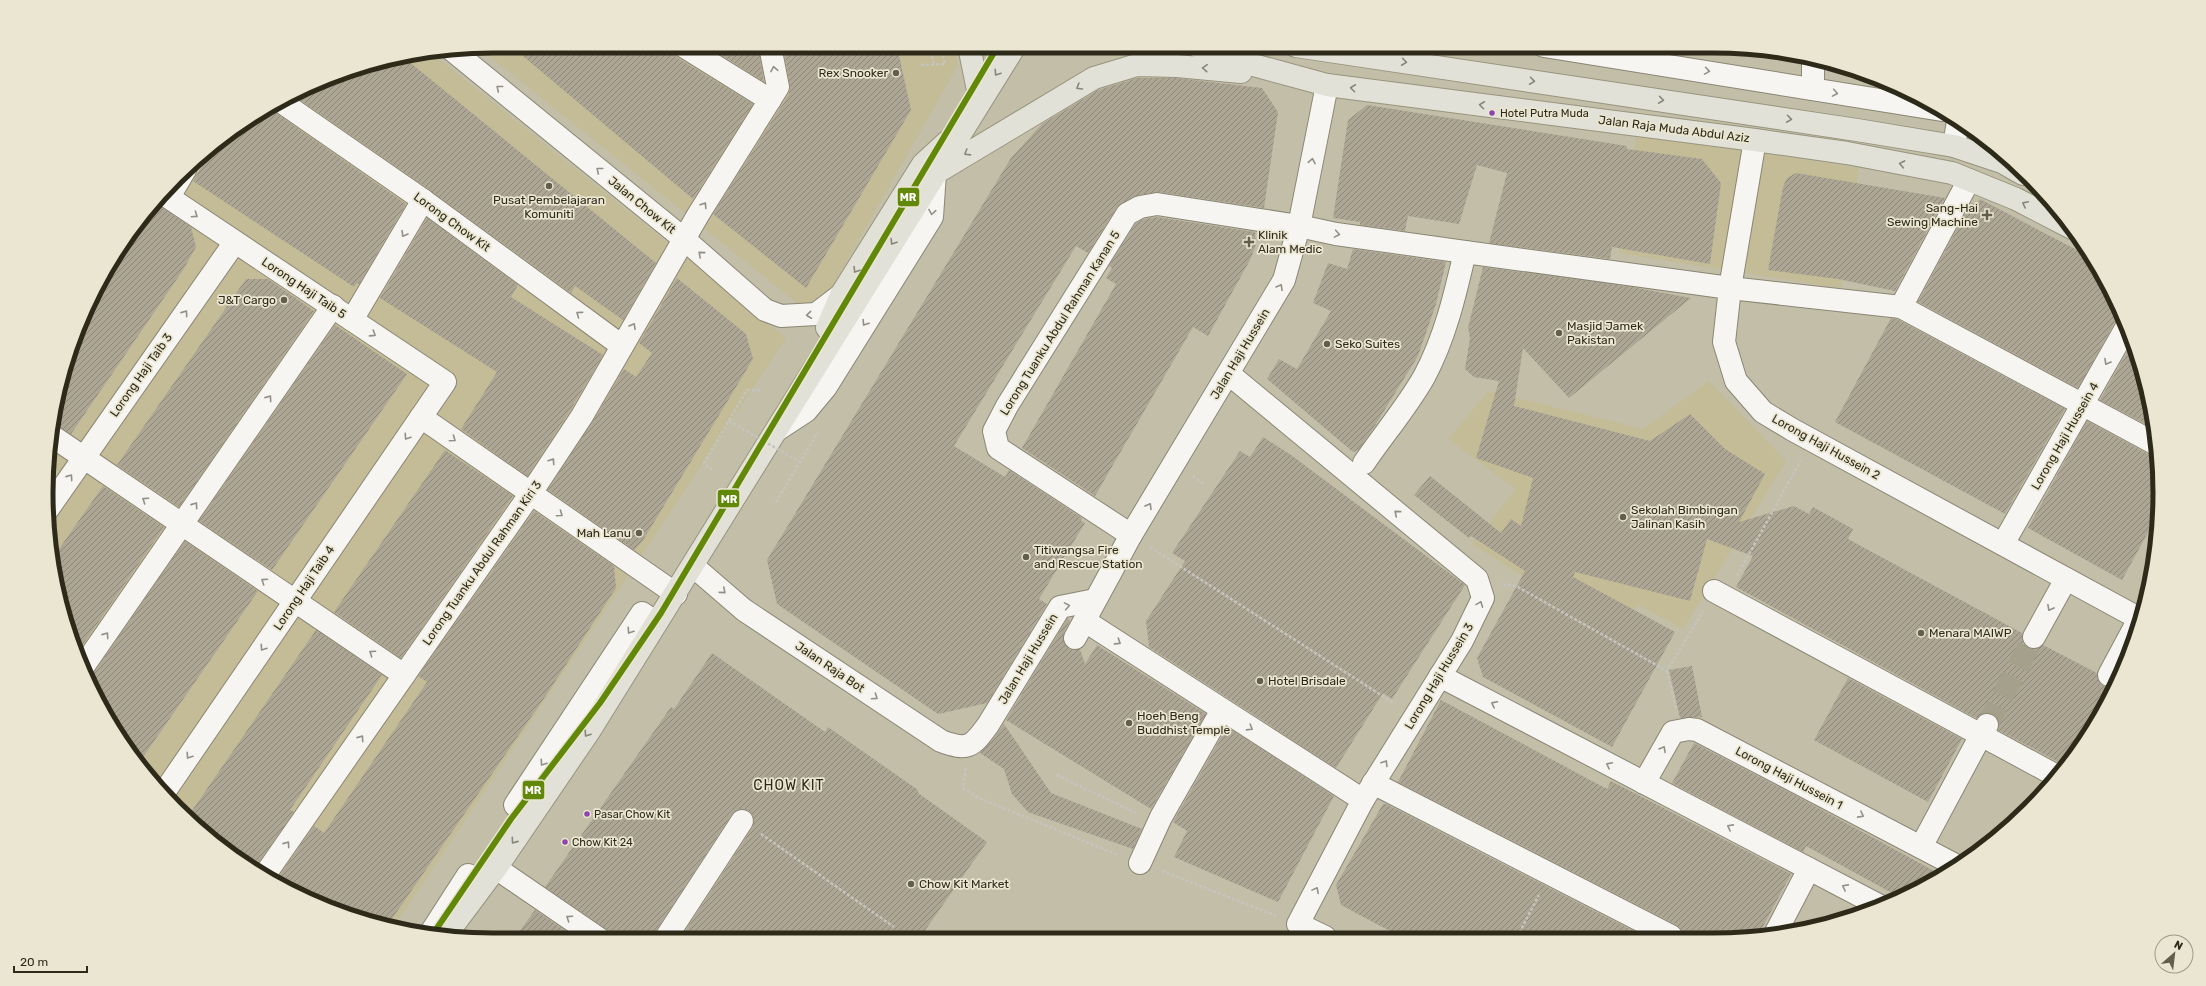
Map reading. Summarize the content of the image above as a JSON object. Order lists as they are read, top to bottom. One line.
{"streets":{"main road":["Jalan Raja Muda Abdul Aziz"],"street":["Jalan Chow Kit","Lorong Chow Kit","Lorong Haji Taib 5","Lorong Tuanku Abdul Rahman Kanan 5","Jalan Haji Hussein","Lorong Haji Taib 3","Lorong Haji Hussein 4","Lorong Haji Hussein 2","Lorong Tuanku Abdul Rahman Kiri 3","Lorong Haji Taib 4","Jalan Raja Bot","Lorong Haji Hussein 3","Lorong Haji Hussein 1"]},"crossings":[["Jalan Raja Muda Abdul Aziz","Jalan Haji Hussein"],["Jalan Raja Muda Abdul Aziz","Lorong Haji Hussein 2"],["Jalan Chow Kit","Lorong Tuanku Abdul Rahman Kiri 3"],["Lorong Chow Kit","Lorong Tuanku Abdul Rahman Kiri 3"],["Lorong Haji Taib 5","Lorong Haji Taib 3"],["Lorong Haji Taib 5","Lorong Haji Taib 4"],["Lorong Tuanku Abdul Rahman Kanan 5","Jalan Haji Hussein"],["Lorong Tuanku Abdul Rahman Kanan 5","Lorong Haji Hussein 2"],["Jalan Haji Hussein","Jalan Raja Bot"],["Lorong Haji Hussein 4","Lorong Haji Hussein 2"],["Lorong Tuanku Abdul Rahman Kiri 3","Jalan Raja Bot"],["Lorong Haji Taib 4","Jalan Raja Bot"]],"one_way":["Jalan Chow Kit","Lorong Chow Kit","Lorong Haji Taib 5","Lorong Tuanku Abdul Rahman Kiri 3","Jalan Raja Bot"],"districts":["CHOW KIT"],"places":{"other":["Rex Snooker","Hotel Putra Muda","Pusat Pembelajaran Komuniti","J&T Cargo","Masjid Jamek Pakistan","Seko Suites","Sekolah Bimbingan Jalinan Kasih","Mah Lanu","Titiwangsa Fire and Rescue Station","Menara MAIWP","Hotel Brisdale","Hoeh Beng Buddhist Temple","Pasar Chow Kit","Chow Kit 24","Chow Kit Market"],"health":["Sang-Hai Sewing Machine","Klinik Alam Medic"]},"lines":["transit line MR"],"scale_bar":"20 m","north":"top right"}
